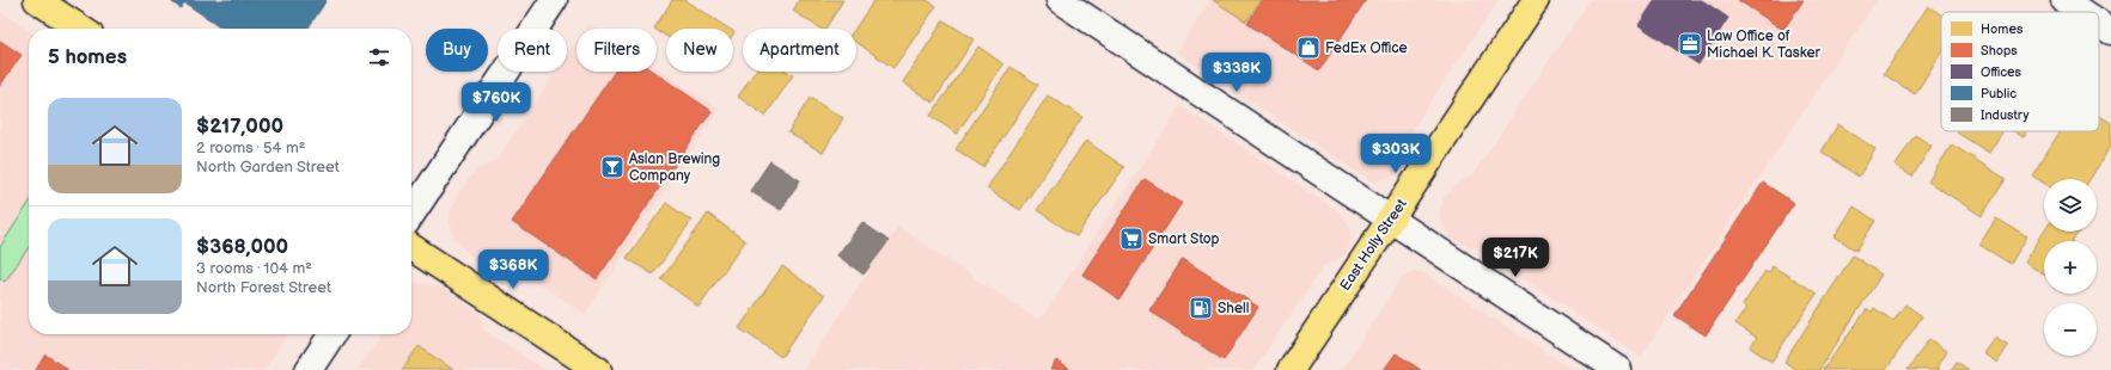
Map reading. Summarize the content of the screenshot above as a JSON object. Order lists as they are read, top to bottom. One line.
{"streets":{"main road":["East Holly Street"]},"places":{"office":["Law Office of Michael K. Tasker"],"shop":["FedEx Office"],"bar":["Aslan Brewing Company"],"supermarket":["Smart Stop"],"fuel station":["Shell"]},"legend":["Homes","Shops","Offices","Public","Industry"],"page":{"chip":["Buy","Rent","Filters","New","Apartment"],"heading":"5 homes","price":["$338K","$760K","$303K","$217K","$368K"],"list":[{"name":"$217,000","note":"2 rooms · 54 m² · North Garden Street"},{"name":"$368,000","note":"3 rooms · 104 m² · North Forest Street"}],"map_buttons":["+","−"]}}
